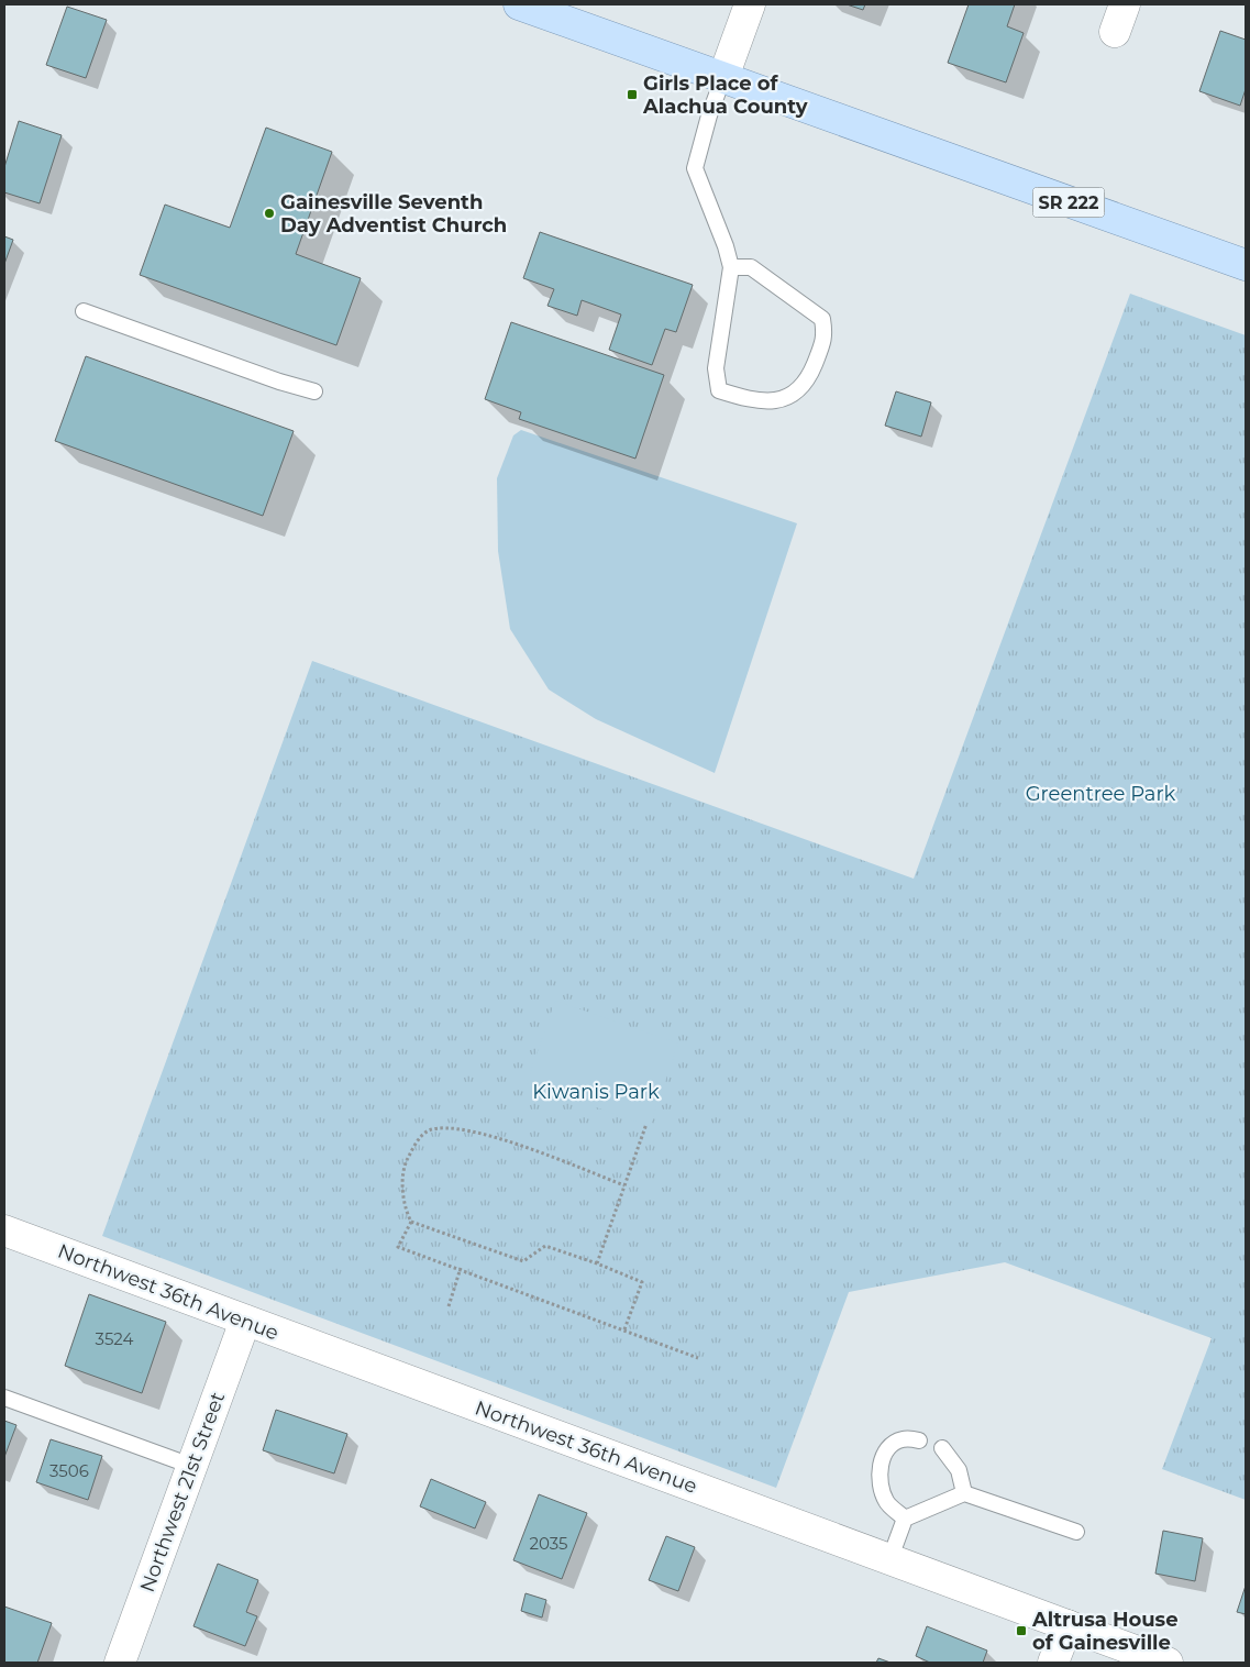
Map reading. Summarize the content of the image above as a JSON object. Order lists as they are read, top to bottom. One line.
{"streets":{"main road":["SR 222"],"street":["Northwest 36th Avenue","Northwest 21st Street"]},"crossings":[["Northwest 36th Avenue","Northwest 21st Street"]],"parks":["Greentree Park","Kiwanis Park"],"places":{"transit":["Girls Place of Alachua County","Altrusa House of Gainesville"],"other":["Gainesville Seventh Day Adventist Church"]},"house_numbers":["3524","3506","2035"]}
